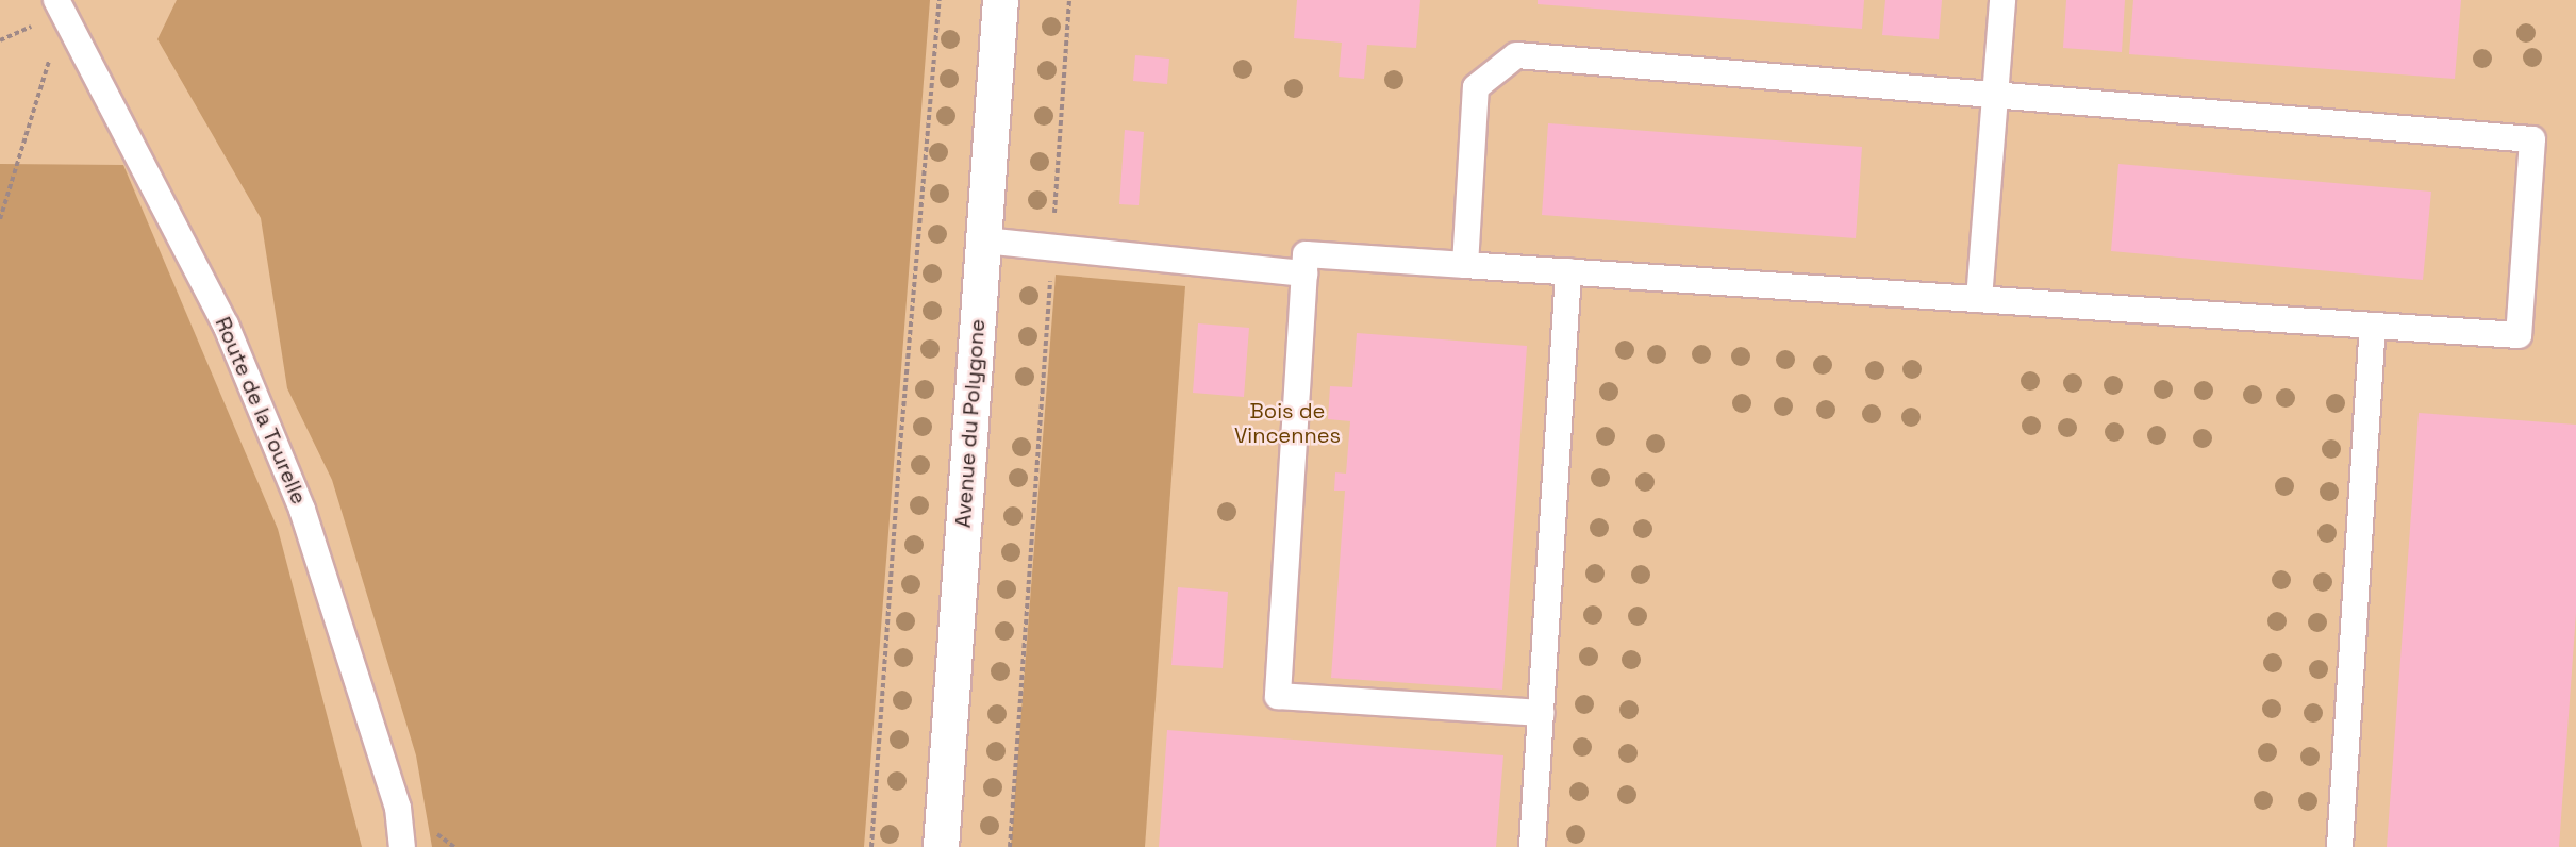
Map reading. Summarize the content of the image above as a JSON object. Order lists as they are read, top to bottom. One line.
{"streets":{"street":["Avenue du Polygone"],"lane":["Route de la Tourelle"]},"parks":["Bois de Vincennes"]}
